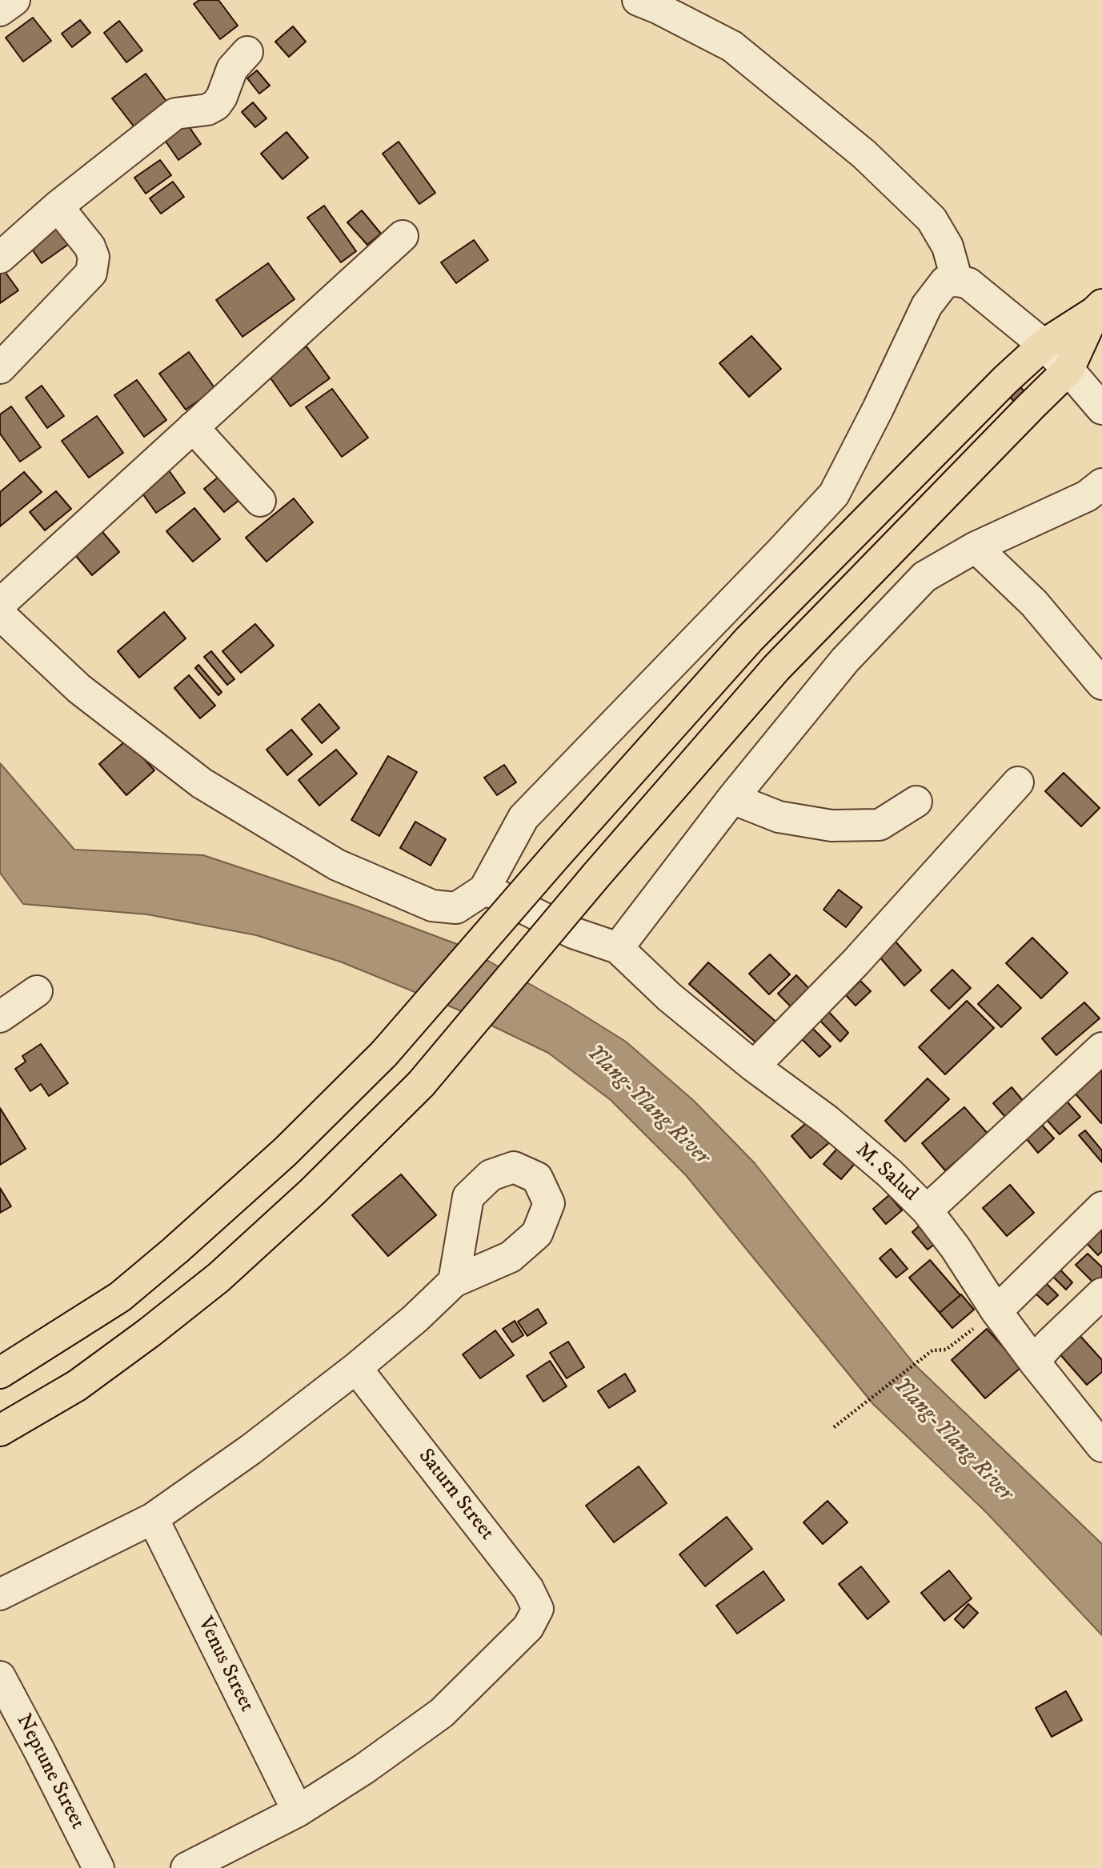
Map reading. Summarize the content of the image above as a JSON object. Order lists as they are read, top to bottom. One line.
{"streets":{"street":["M. Salud","Saturn Street","Venus Street","Neptune Street"]},"crossings":[["Saturn Street","Venus Street"]],"water":["Ylang-Ylang River"]}
